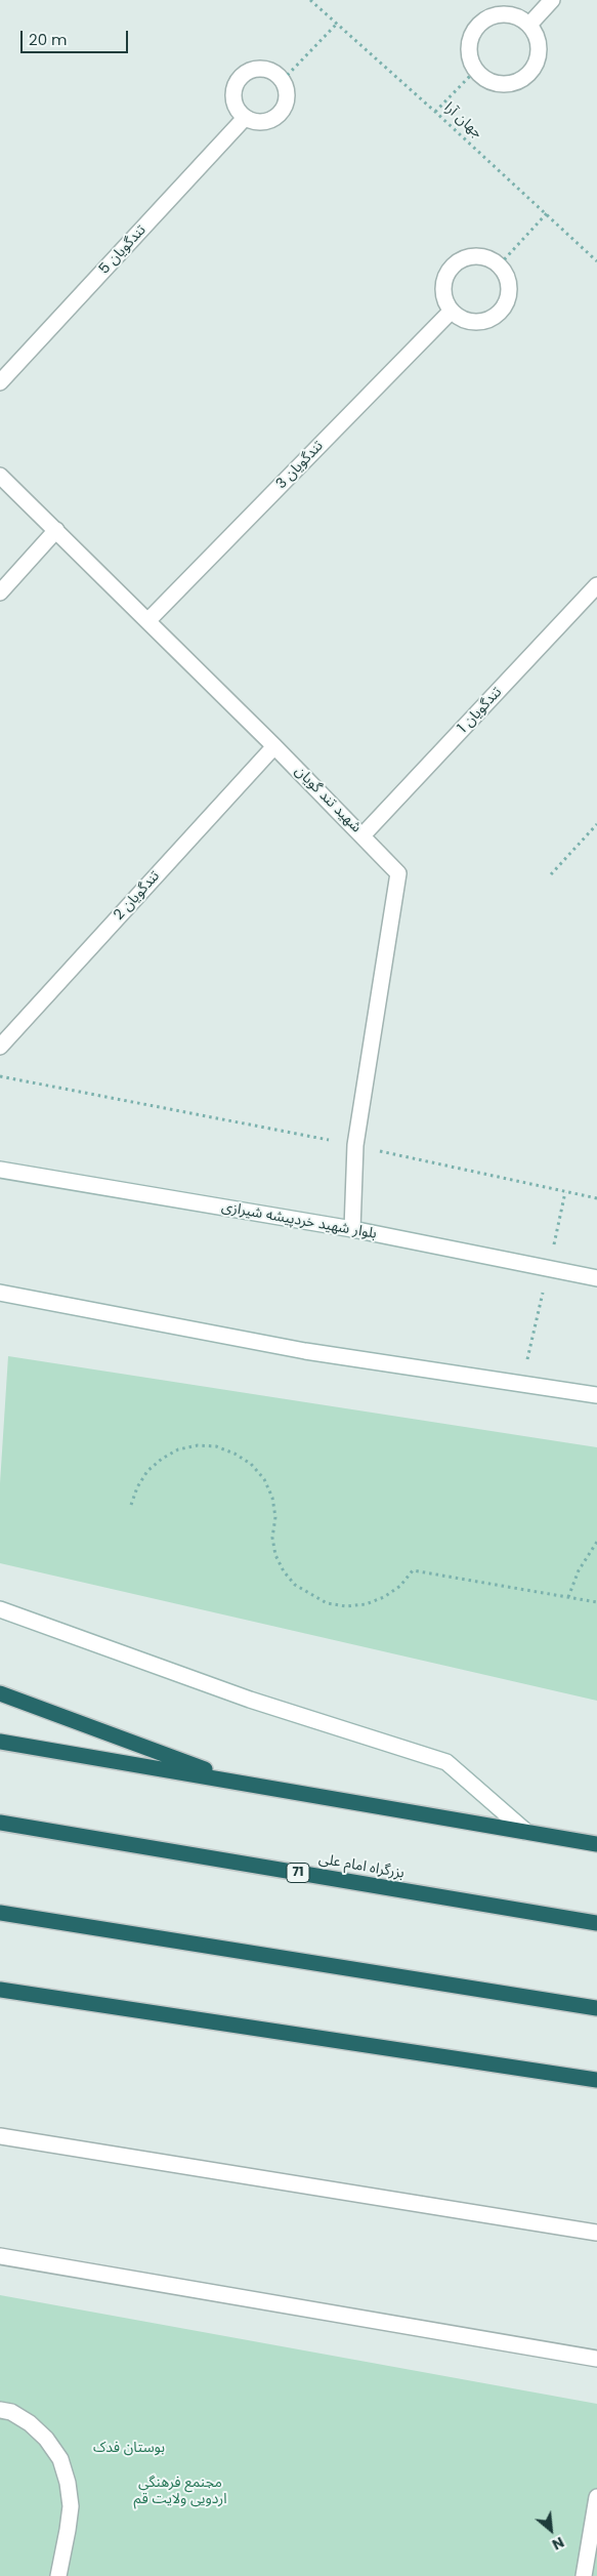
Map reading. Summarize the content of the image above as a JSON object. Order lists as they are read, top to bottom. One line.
{"streets":{"highway":["بزرگراه امام علی","71"],"street":["تندگویان 5","تندگویان 3","تندگویان 1","شهید تند گویان","تندگویان 2","بلوار شهید خردپیشه شیرازی"],"path":["جهان آرا"]},"crossings":[["تندگویان 3","شهید تند گویان"],["تندگویان 1","شهید تند گویان"],["شهید تند گویان","تندگویان 2"],["شهید تند گویان","بلوار شهید خردپیشه شیرازی"]],"parks":["بوستان فدک","مجنمع فرهنگی اردویی ولایت قم"],"scale_bar":"20 m","north":"bottom right"}
